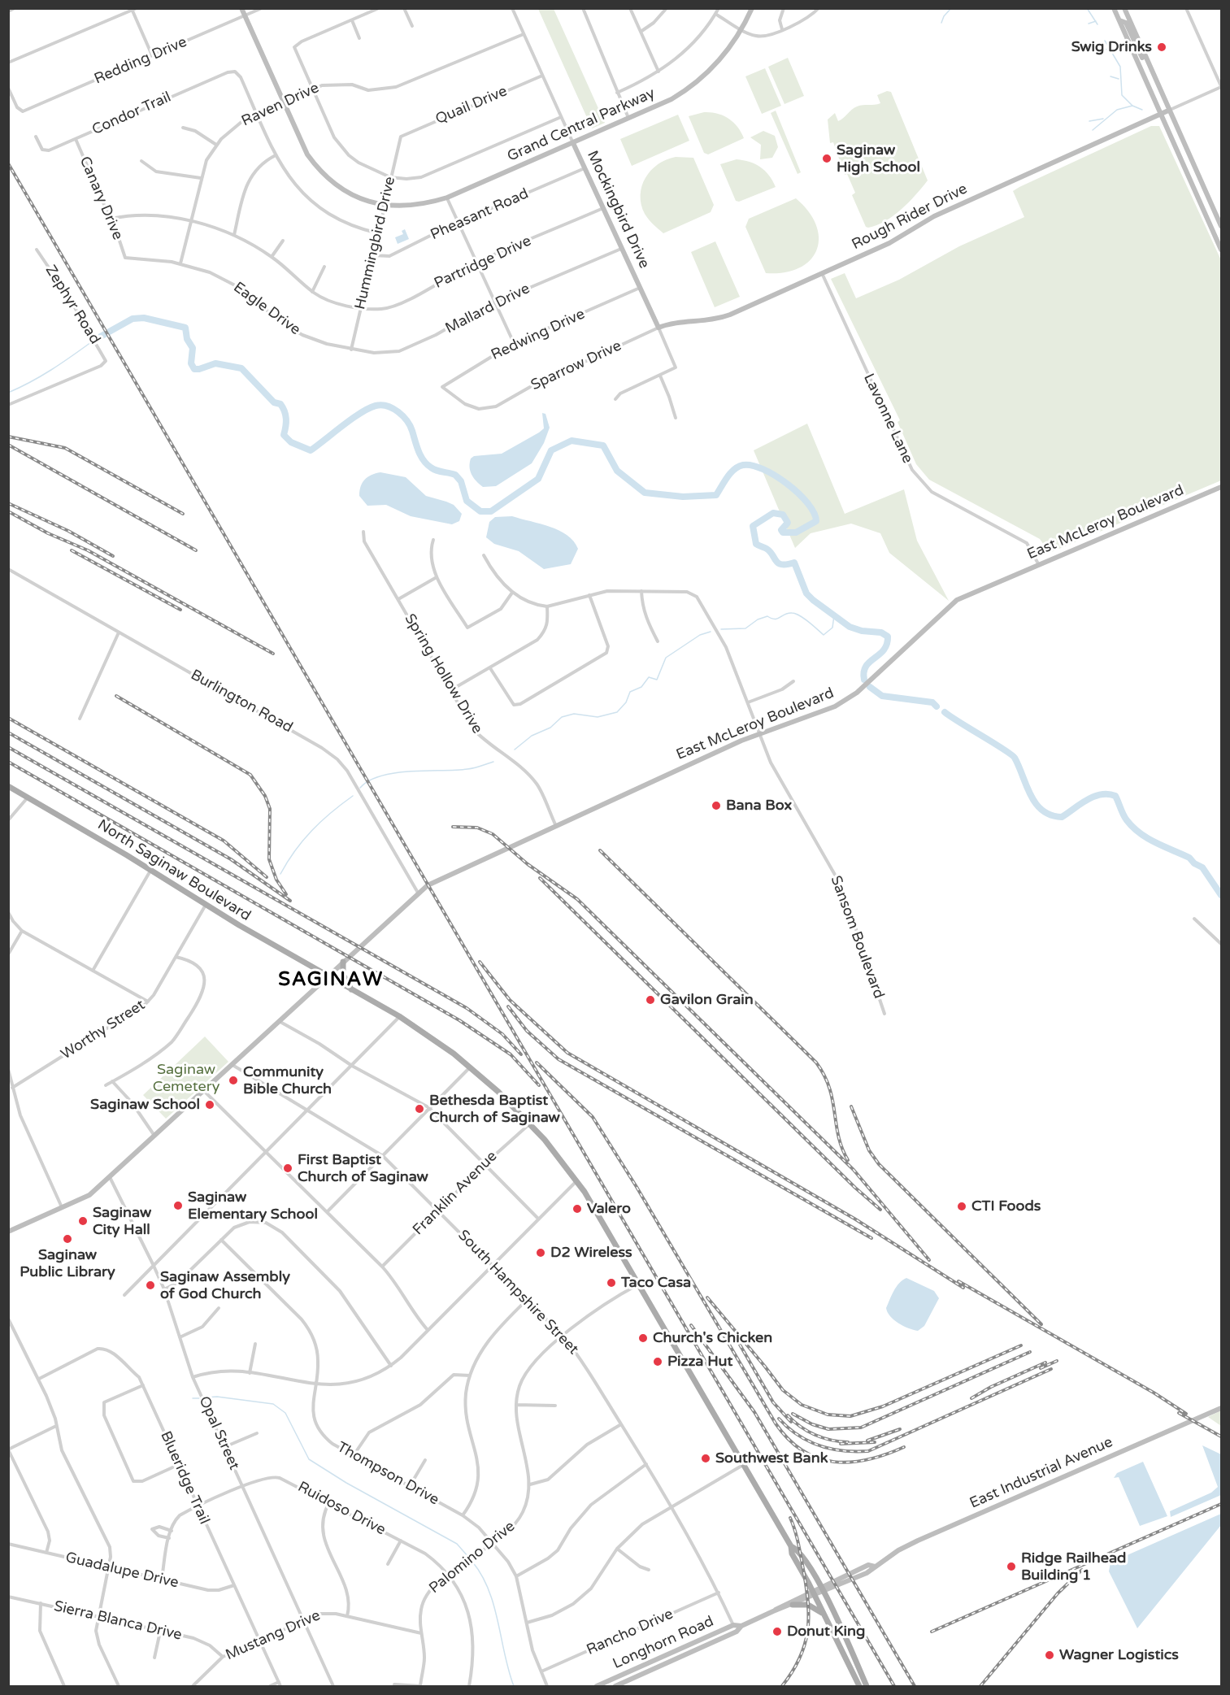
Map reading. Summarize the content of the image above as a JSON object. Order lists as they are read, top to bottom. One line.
{"streets":{"main road":["Grand Central Parkway","Mockingbird Drive","Rough Rider Drive","East McLeroy Boulevard","North Saginaw Boulevard","East Industrial Avenue","Longhorn Road"],"street":["Redding Drive","Raven Drive","Quail Drive","Condor Trail","Canary Drive","Pheasant Road","Hummingbird Drive","Partridge Drive","Zephyr Road","Eagle Drive","Mallard Drive","Redwing Drive","Sparrow Drive","Lavonne Lane","Spring Hollow Drive","Burlington Road","Sansom Boulevard","Worthy Street","Franklin Avenue","South Hampshire Street","Opal Street","Thompson Drive","Blueridge Trail","Ruidoso Drive","Palomino Drive","Guadalupe Drive","Sierra Blanca Drive","Rancho Drive","Mustang Drive"]},"crossings":[["Redding Drive","Grand Central Parkway"],["Raven Drive","Condor Trail"],["Raven Drive","Grand Central Parkway"],["Raven Drive","Mockingbird Drive"],["Raven Drive","Partridge Drive"],["Raven Drive","Eagle Drive"],["Quail Drive","Mockingbird Drive"],["Quail Drive","Hummingbird Drive"],["Condor Trail","Canary Drive"],["Grand Central Parkway","Mockingbird Drive"],["Grand Central Parkway","Hummingbird Drive"],["Canary Drive","Partridge Drive"],["Canary Drive","Eagle Drive"],["Mockingbird Drive","Pheasant Road"],["Mockingbird Drive","Rough Rider Drive"],["Mockingbird Drive","Partridge Drive"],["Mockingbird Drive","Mallard Drive"],["Mockingbird Drive","Redwing Drive"],["Mockingbird Drive","Sparrow Drive"],["Pheasant Road","Hummingbird Drive"],["Rough Rider Drive","Sparrow Drive"],["Rough Rider Drive","Lavonne Lane"],["Hummingbird Drive","Partridge Drive"],["Hummingbird Drive","Eagle Drive"],["Hummingbird Drive","Mallard Drive"],["Eagle Drive","Mallard Drive"],["Redwing Drive","Sparrow Drive"],["Lavonne Lane","East McLeroy Boulevard"],["East McLeroy Boulevard","Spring Hollow Drive"],["East McLeroy Boulevard","Burlington Road"],["East McLeroy Boulevard","North Saginaw Boulevard"],["East McLeroy Boulevard","Sansom Boulevard"],["East McLeroy Boulevard","South Hampshire Street"],["East McLeroy Boulevard","Opal Street"],["North Saginaw Boulevard","Worthy Street"],["North Saginaw Boulevard","Franklin Avenue"],["North Saginaw Boulevard","Palomino Drive"],["Franklin Avenue","South Hampshire Street"],["South Hampshire Street","Palomino Drive"],["South Hampshire Street","Rancho Drive"],["South Hampshire Street","Longhorn Road"],["Opal Street","Ruidoso Drive"],["Opal Street","Mustang Drive"],["East Industrial Avenue","Longhorn Road"],["Thompson Drive","Palomino Drive"],["Thompson Drive","Rancho Drive"],["Blueridge Trail","Ruidoso Drive"],["Blueridge Trail","Guadalupe Drive"],["Blueridge Trail","Mustang Drive"],["Ruidoso Drive","Palomino Drive"],["Ruidoso Drive","Guadalupe Drive"],["Palomino Drive","Mustang Drive"],["Sierra Blanca Drive","Mustang Drive"]],"districts":["SAGINAW"],"parks":["Saginaw Cemetery"],"places":["Swig Drinks","Saginaw High School","Bana Box","Gavilon Grain","Community Bible Church","Saginaw School","Bethesda Baptist Church of Saginaw","First Baptist Church of Saginaw","Saginaw Elementary School","CTI Foods","Valero","Saginaw City Hall","Saginaw Public Library","D2 Wireless","Taco Casa","Saginaw Assembly of God Church","Church's Chicken","Pizza Hut","Southwest Bank","Ridge Railhead Building 1","Donut King","Wagner Logistics"]}
